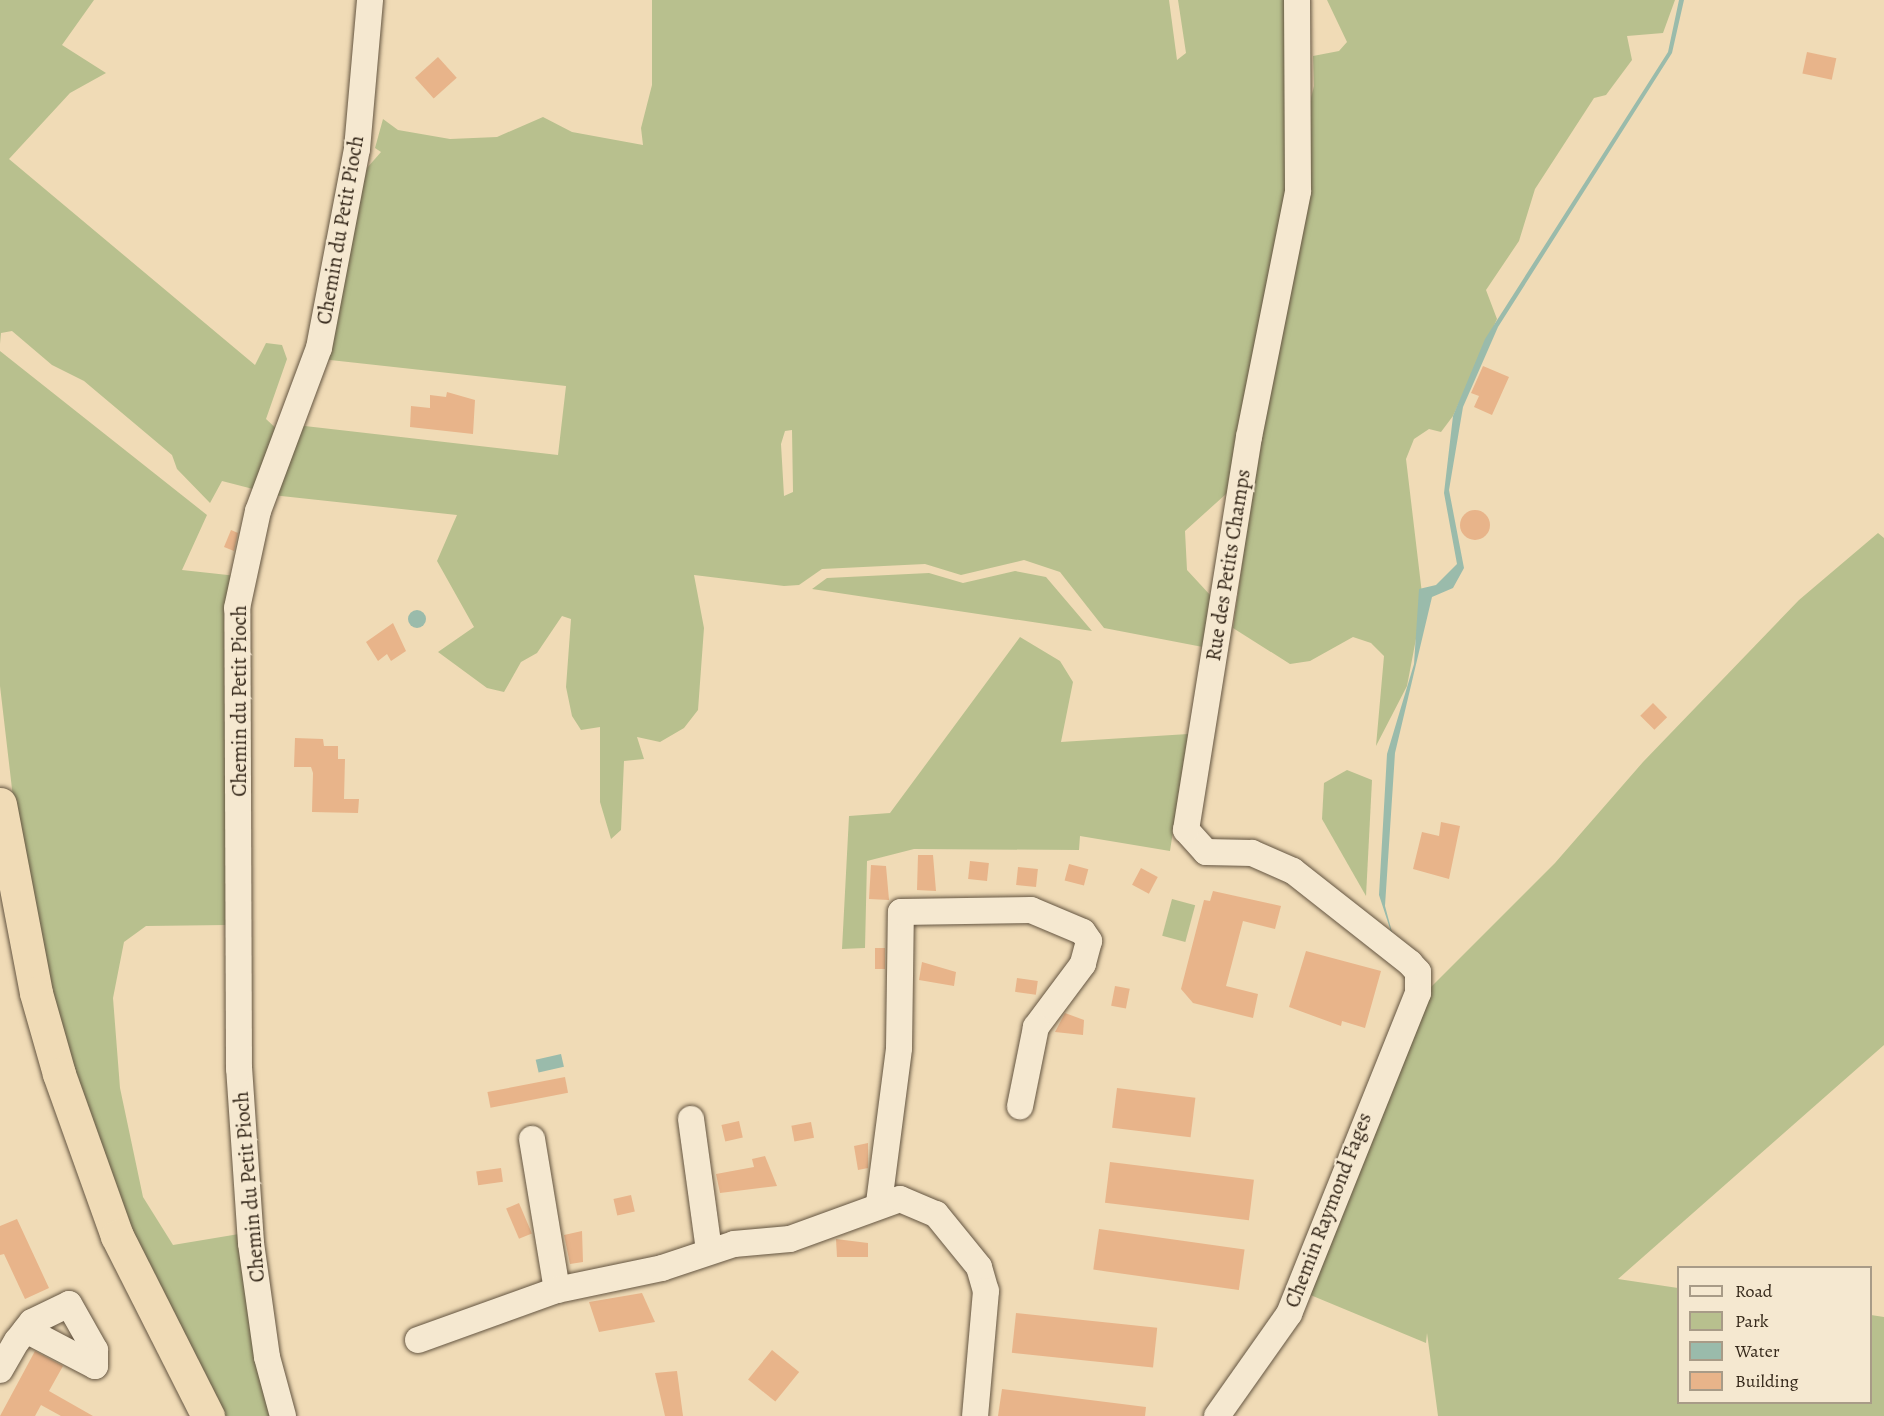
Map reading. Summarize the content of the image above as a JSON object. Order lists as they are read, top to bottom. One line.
{"streets":{"street":["Chemin du Petit Pioch","Rue des Petits Champs","Chemin Raymond Fages"]},"crossings":[["Rue des Petits Champs","Chemin Raymond Fages"]],"legend":["Road","Park","Water","Building"]}
